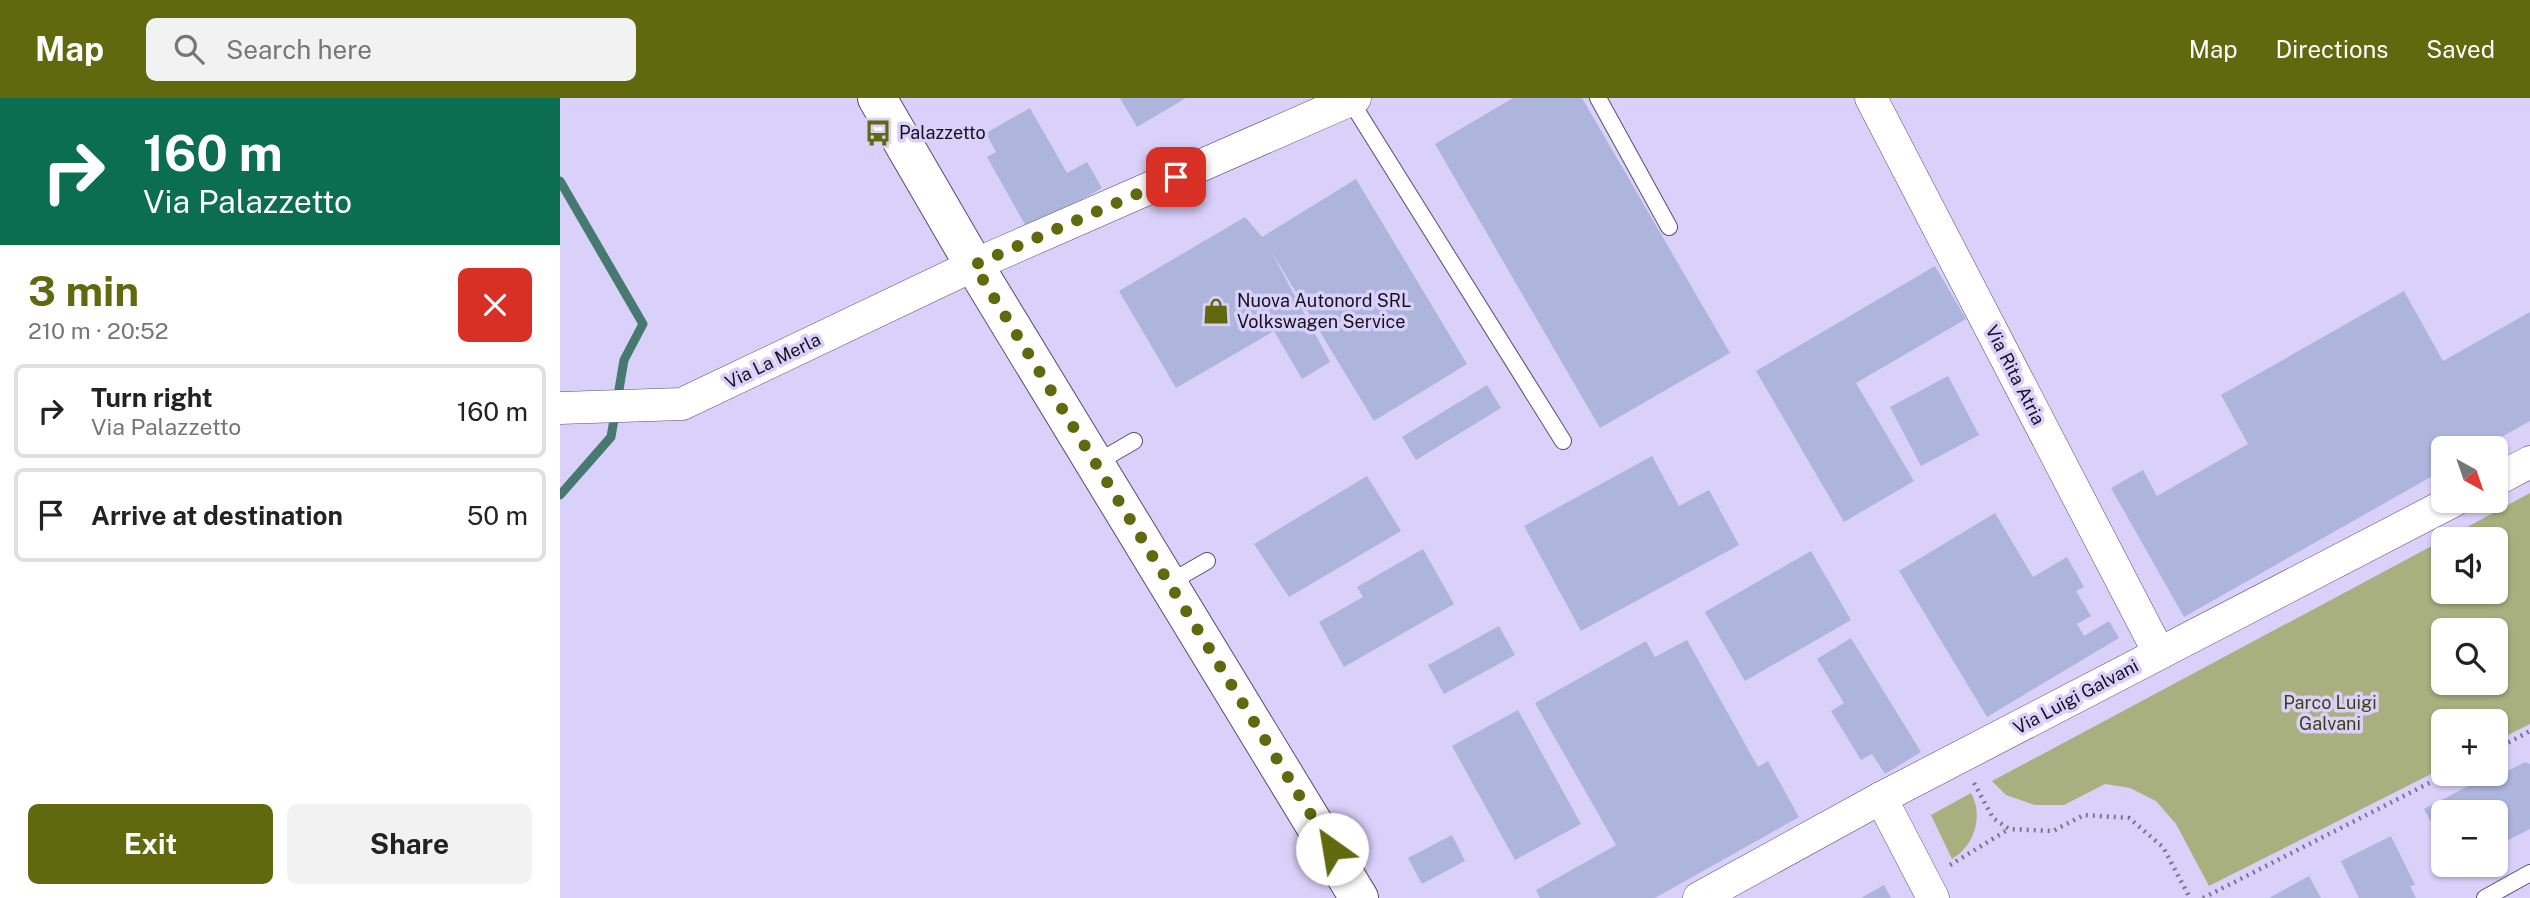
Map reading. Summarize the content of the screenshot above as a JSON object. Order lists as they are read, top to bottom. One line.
{"streets":{"street":["Via La Merla","Via Rita Atria","Via Luigi Galvani"]},"crossings":[["Via Rita Atria","Via Luigi Galvani"]],"parks":["Parco Luigi Galvani"],"places":{"bus stop":["Palazzetto"],"shop":["Nuova Autonord SRL Volkswagen Service"]},"north":"bottom right","page":{"header":"Map","search":"Search here","nav":["Map","Directions","Saved"],"turn":["160 m","Via Palazzetto"],"heading":["3 min","210 m · 20:52"],"list":[{"name":"Turn right","note":"Via Palazzetto","value":"160 m"},{"name":"Arrive at destination","value":"50 m"}],"map_buttons":["+","−"],"buttons":["Exit","Share"]}}
